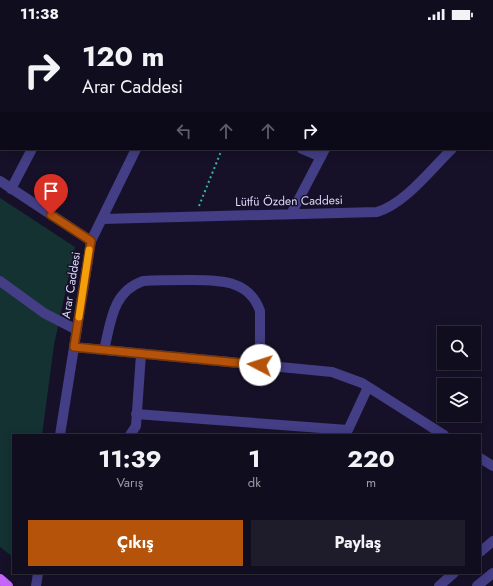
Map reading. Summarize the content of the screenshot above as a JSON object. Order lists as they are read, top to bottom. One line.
{"streets":{"street":["Lütfü Özden Caddesi","Arar Caddesi"]},"crossings":[["Lütfü Özden Caddesi","Arar Caddesi"]],"page":{"status":"11:38","turn":["120 m","Arar Caddesi"],"eta":["11:39","Varış","1","dk","220","m"],"buttons":["Çıkış","Paylaş"]}}
